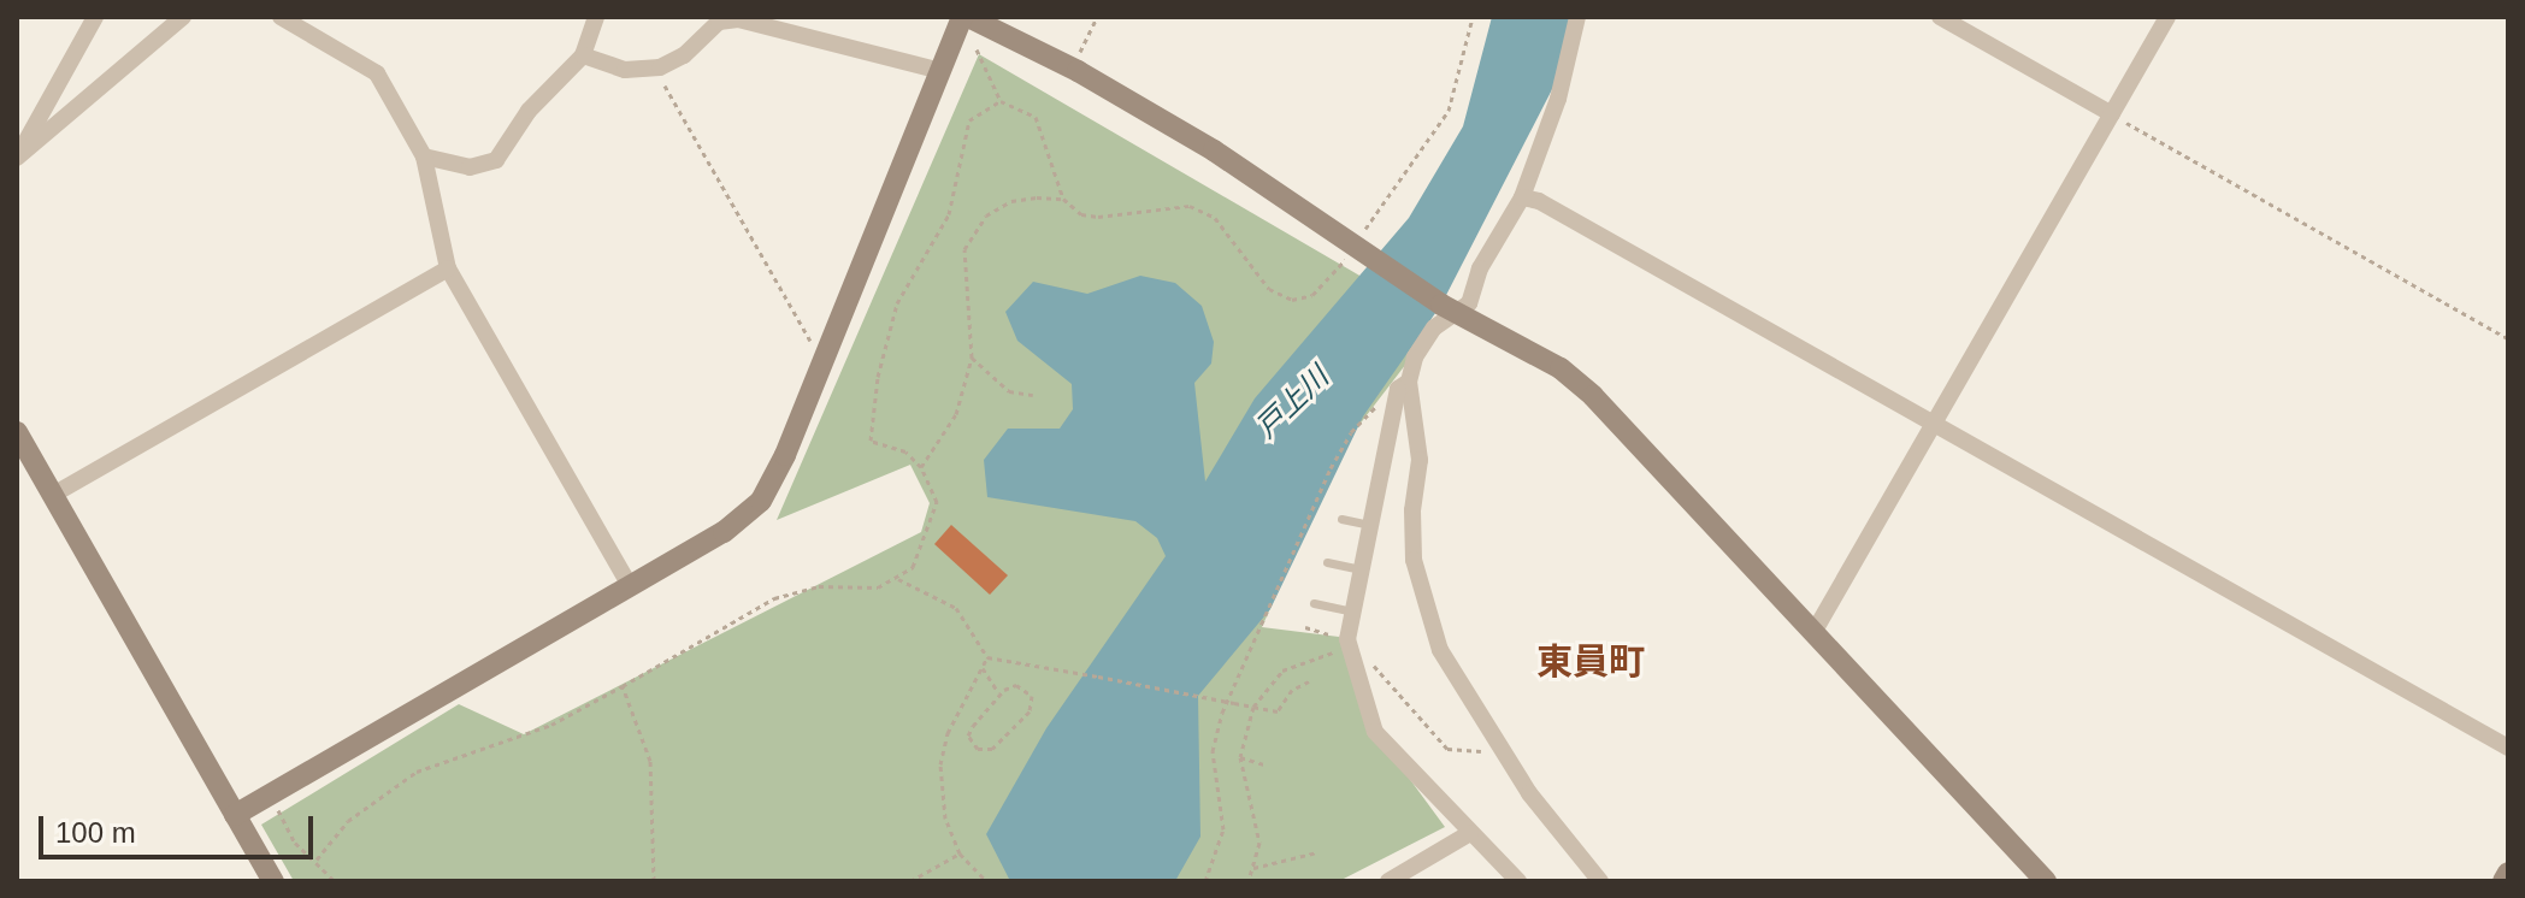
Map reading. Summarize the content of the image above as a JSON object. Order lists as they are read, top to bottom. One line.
{"districts":["東員町"],"water":["戸上川"],"scale_bar":"100 m"}
